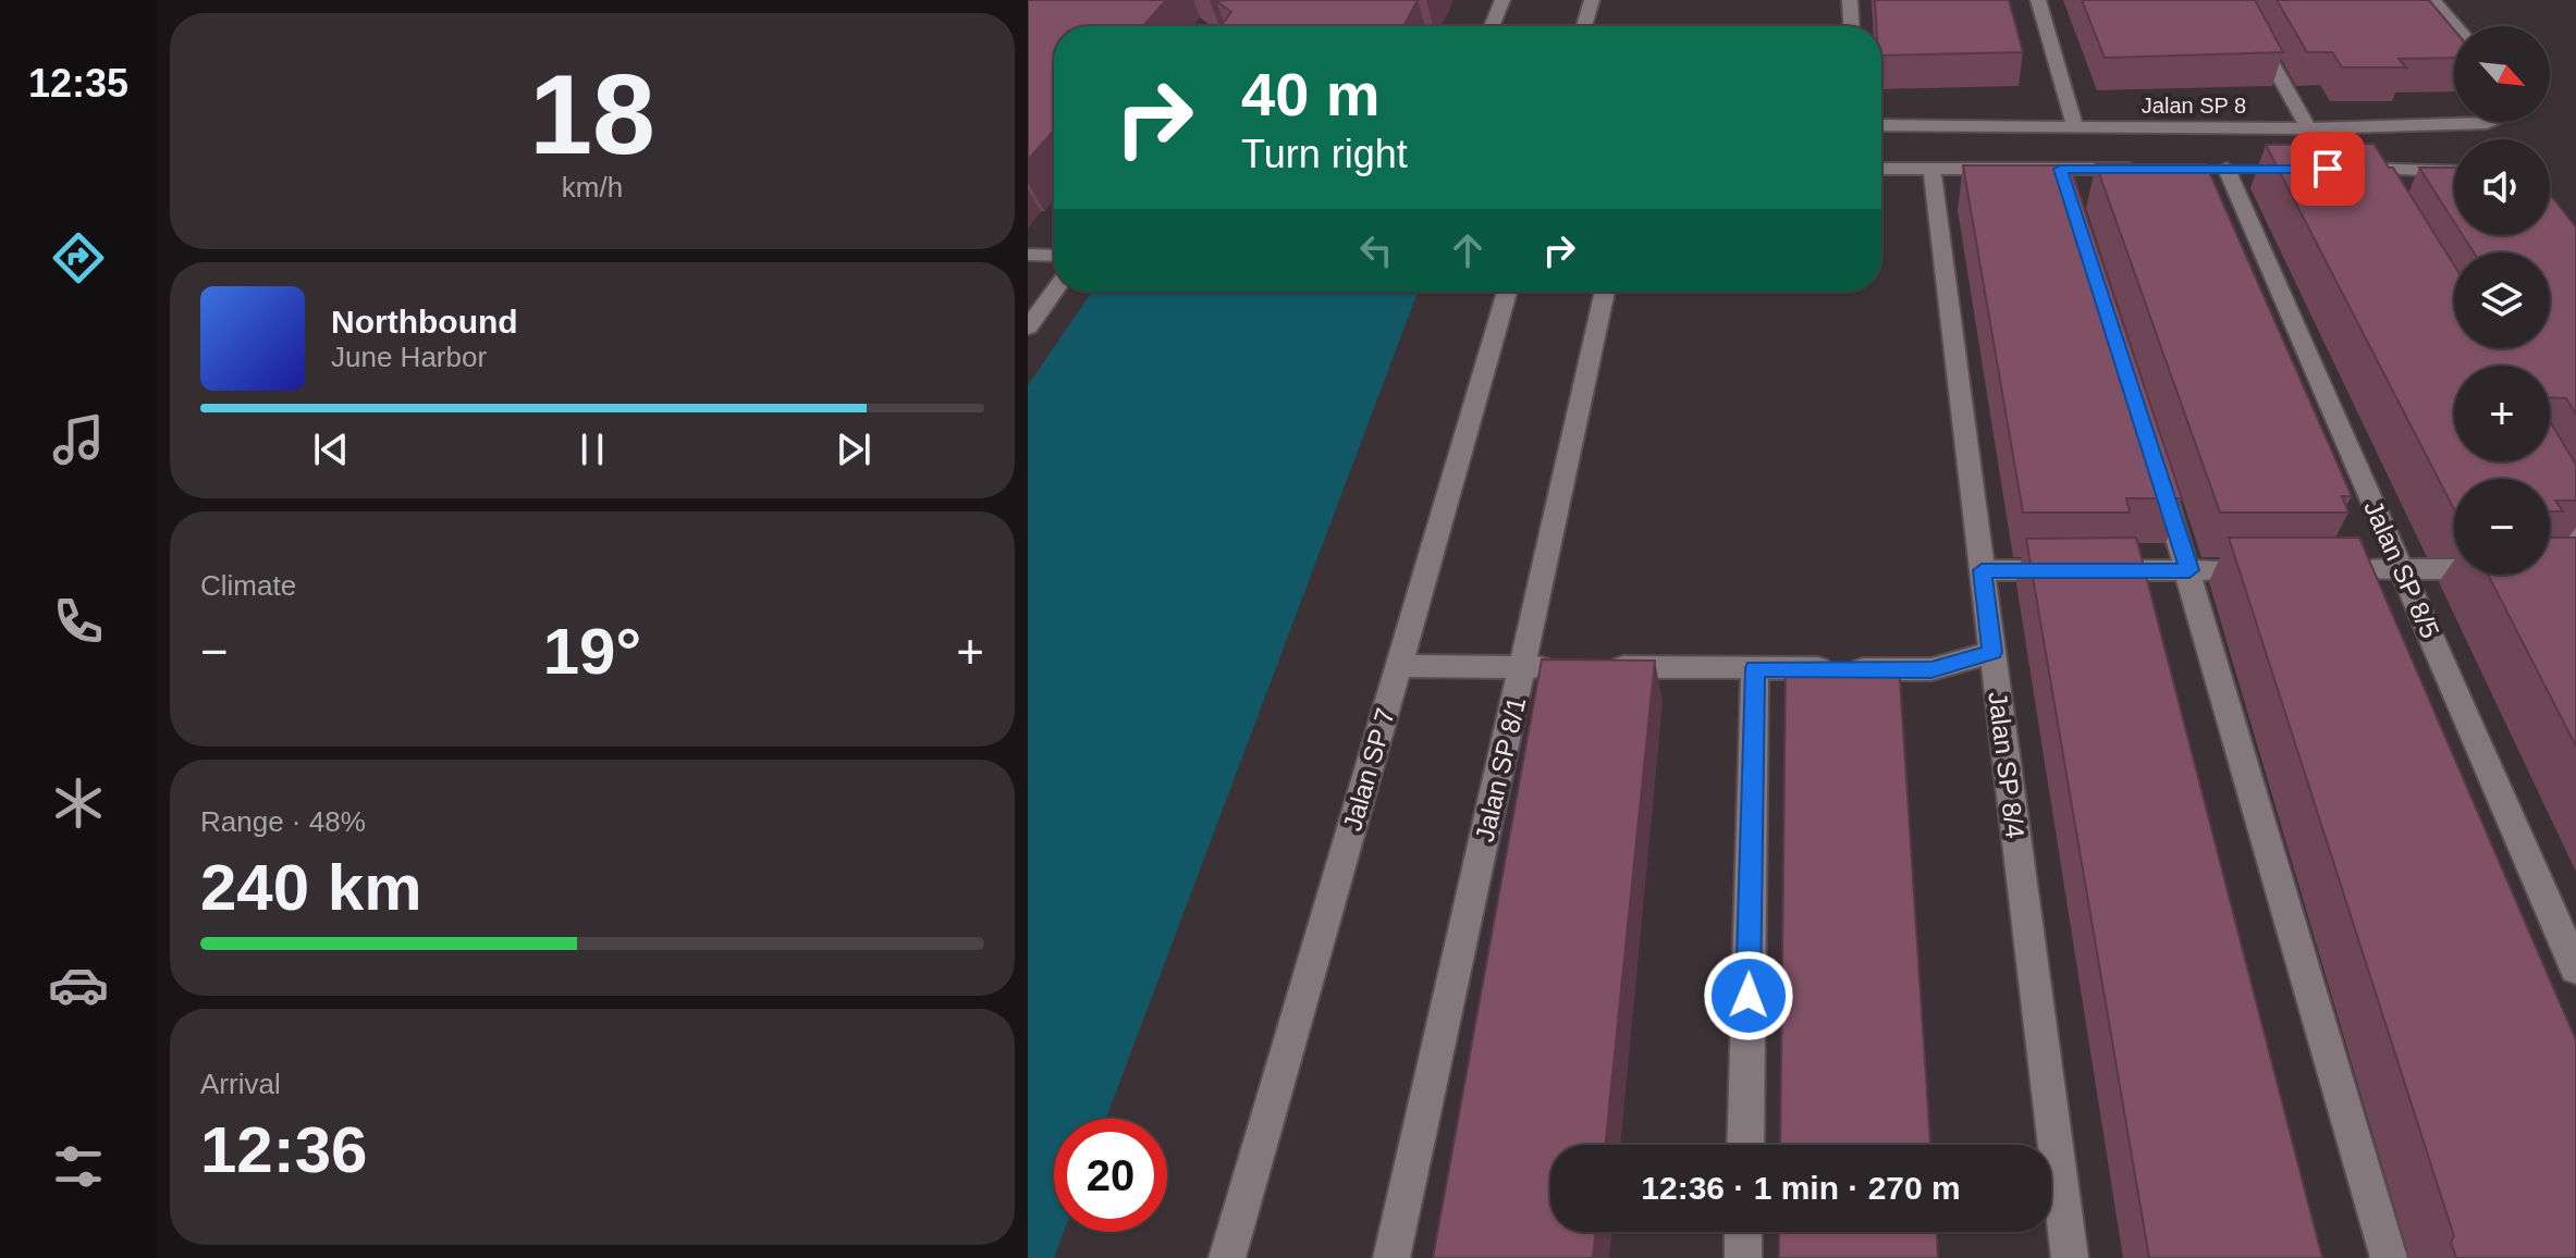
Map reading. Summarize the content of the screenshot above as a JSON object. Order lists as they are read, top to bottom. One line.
{"streets":{"street":["Jalan SP 8","Jalan SP 8/5","Jalan SP 8/4","Jalan SP 7","Jalan SP 8/1"]},"north":"bottom right","page":{"tabs":"12:35","tile":[["18","km/h"],"Climate",["Range · 48%","240 km"],["Arrival","12:36"]],"map_buttons":["+","−"],"turn":["40 m","Turn right"],"song":["Northbound","June Harbor"],"heat":["−","19°","+"],"limit":"20","trip":"12:36 · 1 min · 270 m"}}
